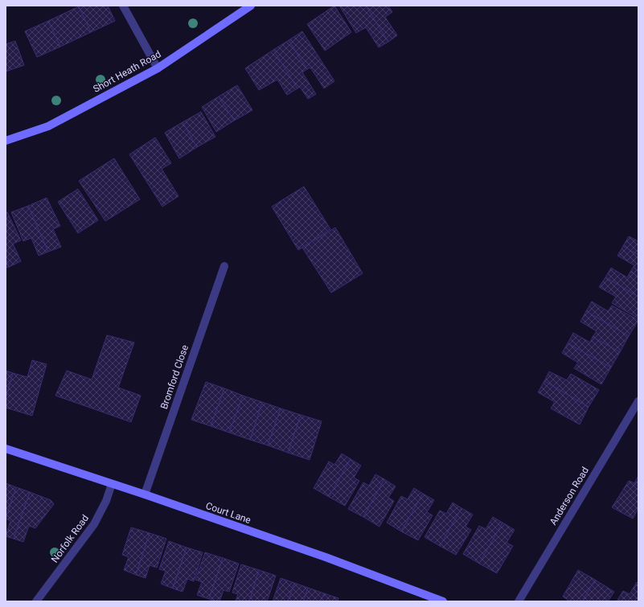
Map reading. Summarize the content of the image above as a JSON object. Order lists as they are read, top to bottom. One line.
{"streets":{"street":["Short Heath Road","Bromford Close","Anderson Road","Court Lane","Norfolk Road"]},"crossings":[["Bromford Close","Court Lane"],["Court Lane","Norfolk Road"]]}
